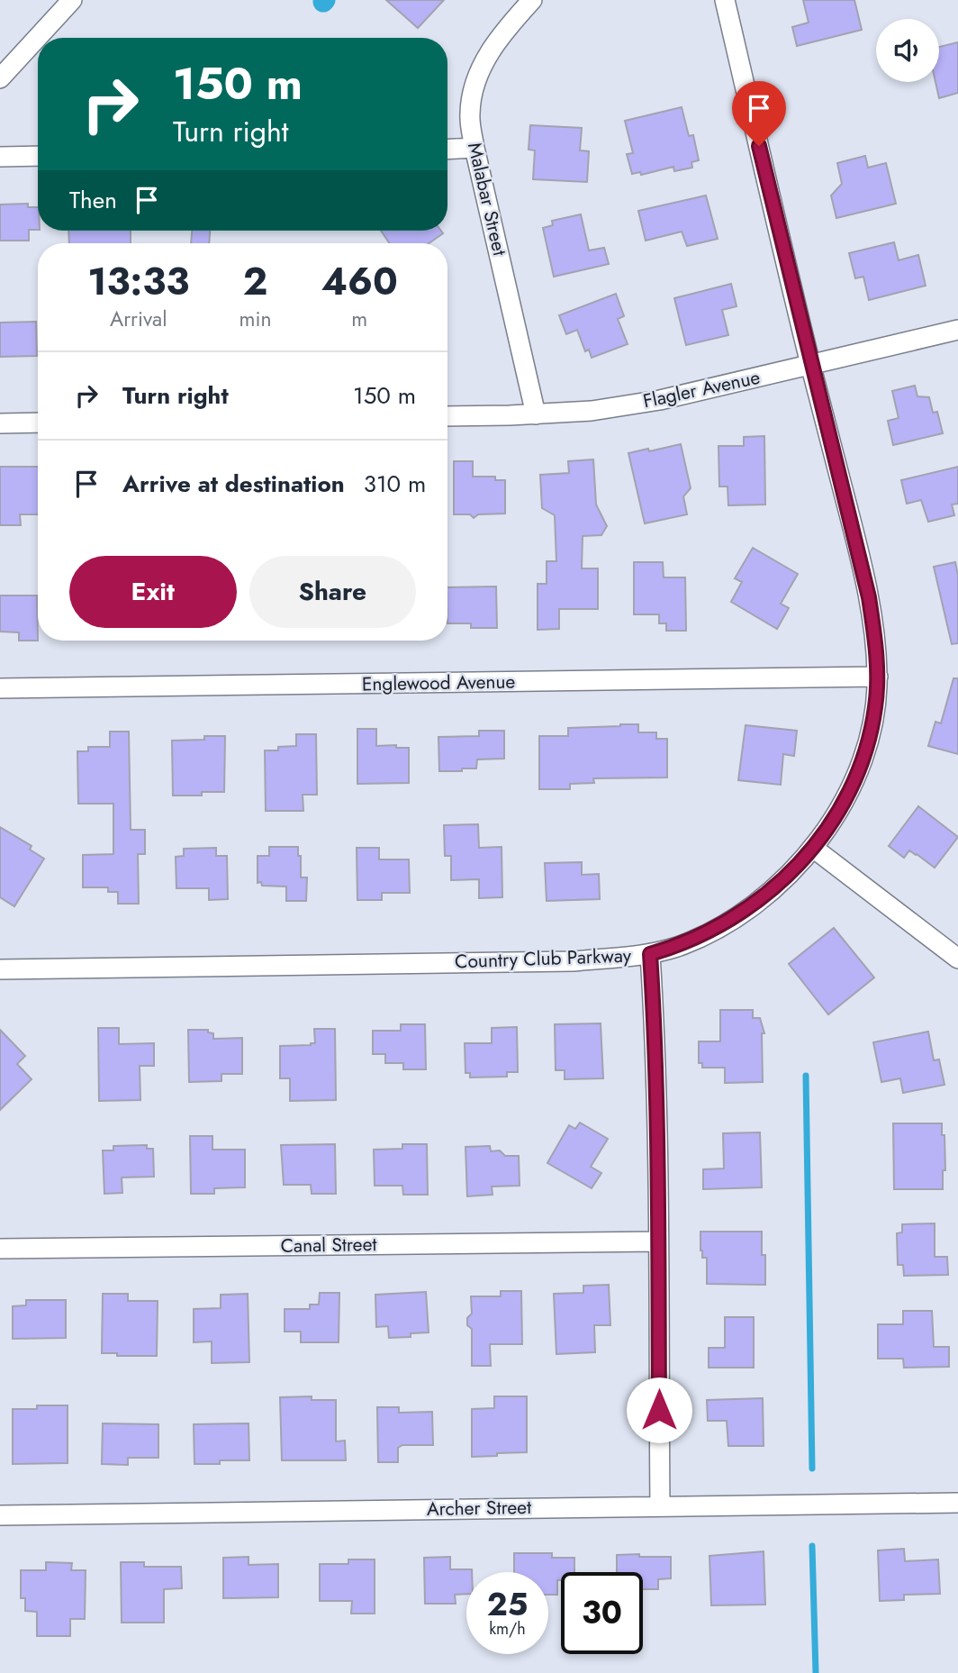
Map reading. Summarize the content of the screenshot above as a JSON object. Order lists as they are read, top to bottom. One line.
{"streets":{"street":["Malabar Street","Flagler Avenue","Englewood Avenue","Country Club Parkway","Canal Street","Archer Street"]},"crossings":[["Malabar Street","Flagler Avenue"],["Flagler Avenue","Country Club Parkway"],["Englewood Avenue","Country Club Parkway"]],"page":{"turn":["150 m","Turn right"],"then":"Then","eta":["13:33","Arrival","2","min","460","m"],"list":[{"name":"Turn right","value":"150 m"},{"name":"Arrive at destination","value":"310 m"}],"buttons":["Exit","Share"],"speed":"25 km/h","limit":"30"}}
